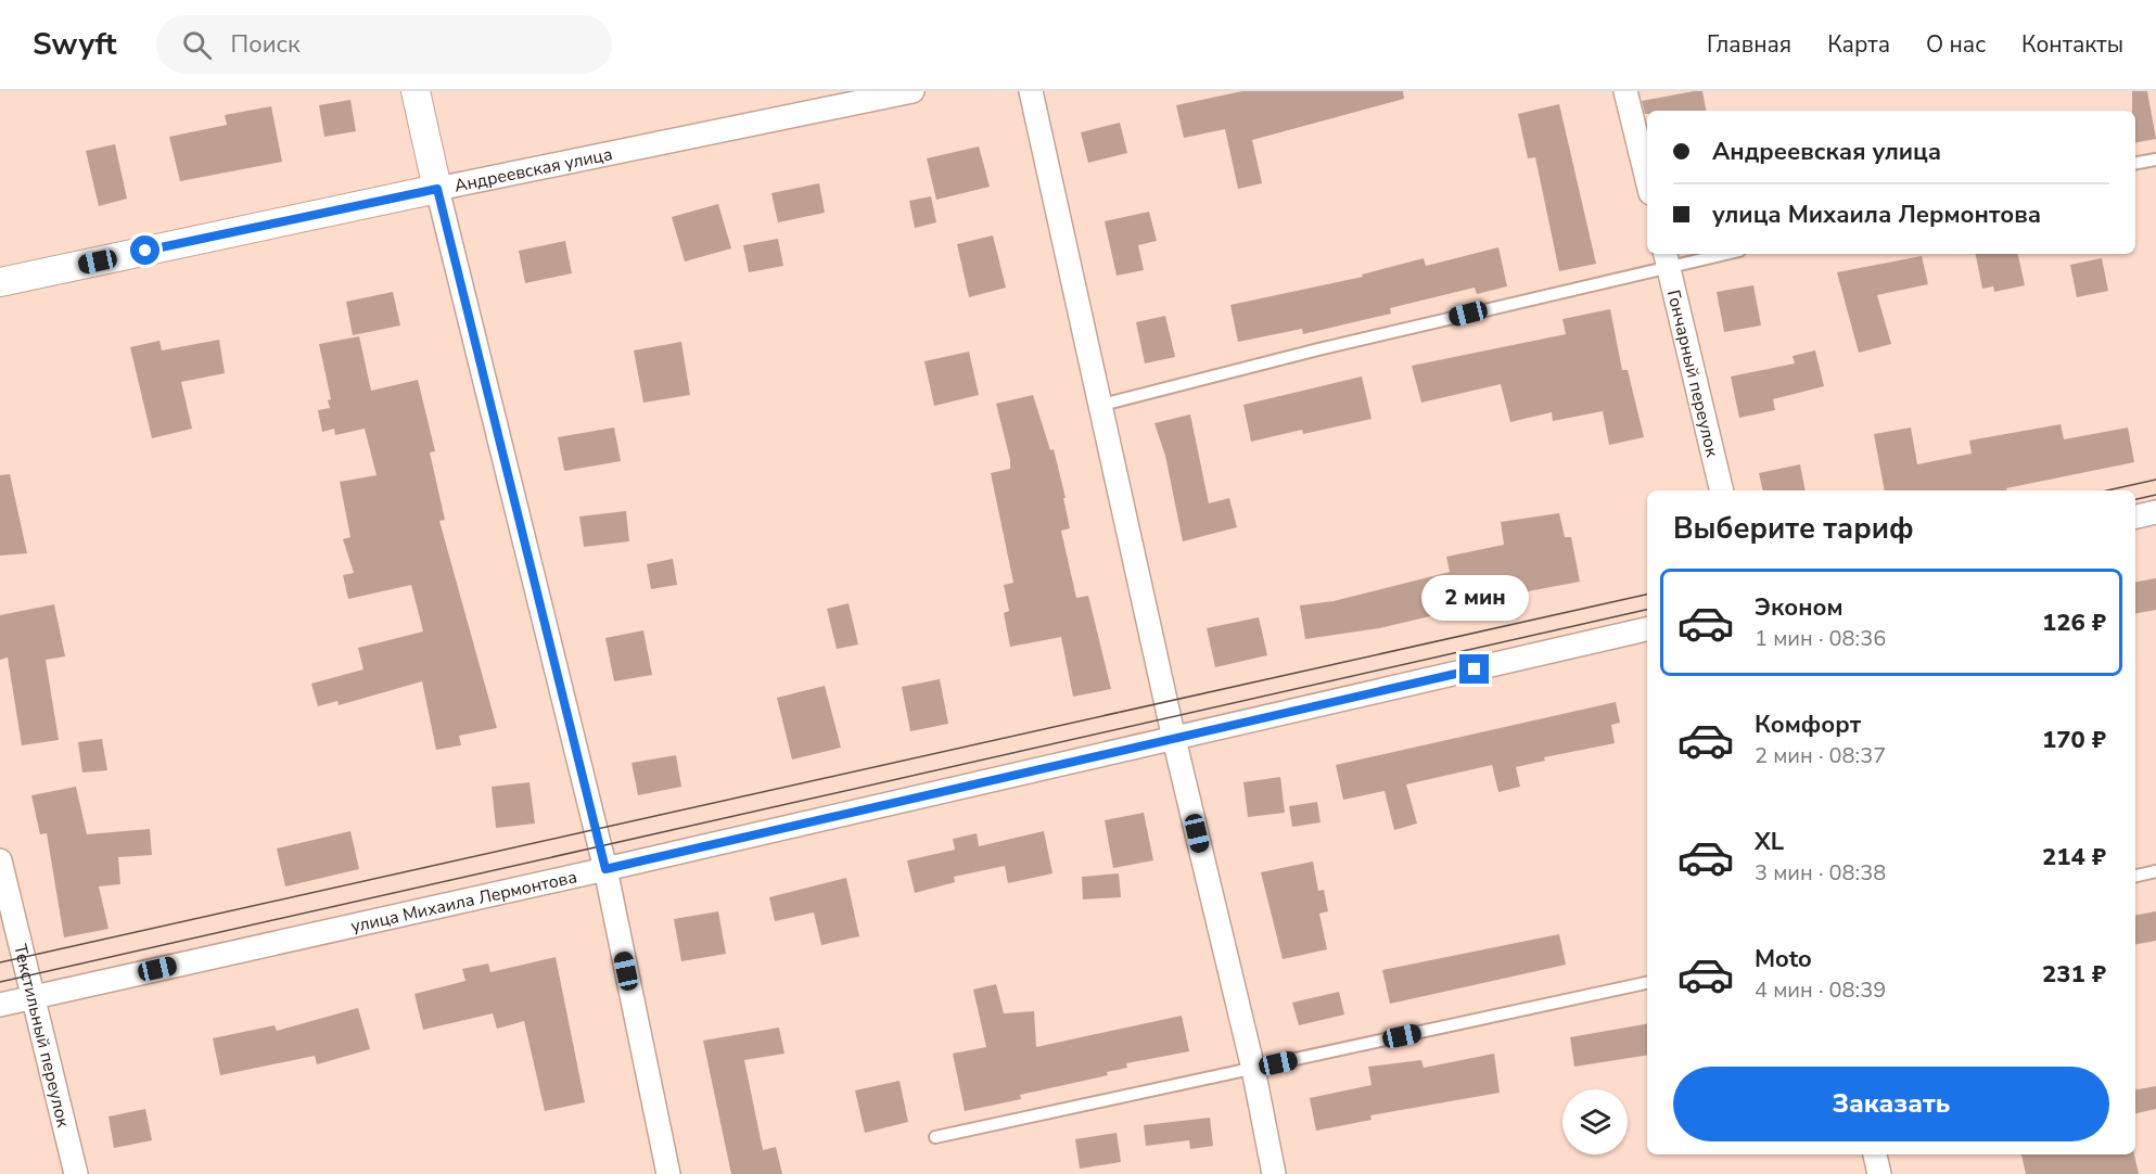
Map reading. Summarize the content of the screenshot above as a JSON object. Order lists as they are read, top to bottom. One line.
{"streets":{"street":["Андреевская улица","Гончарный переулок","улица Михаила Лермонтова","Текстильный переулок"]},"crossings":[["улица Михаила Лермонтова","Текстильный переулок"]],"page":{"header":"Swyft","search":"Поиск","nav":["Главная","Карта","О нас","Контакты"],"banner":["Андреевская улица","улица Михаила Лермонтова"],"heading":"Выберите тариф","list":[{"name":"Эконом","note":"1 мин · 08:36","value":"126 ₽"},{"name":"Комфорт","note":"2 мин · 08:37","value":"170 ₽"},{"name":"XL","note":"3 мин · 08:38","value":"214 ₽"},{"name":"Moto","note":"4 мин · 08:39","value":"231 ₽"}],"bubble":"2 мин","buttons":"Заказать"}}
